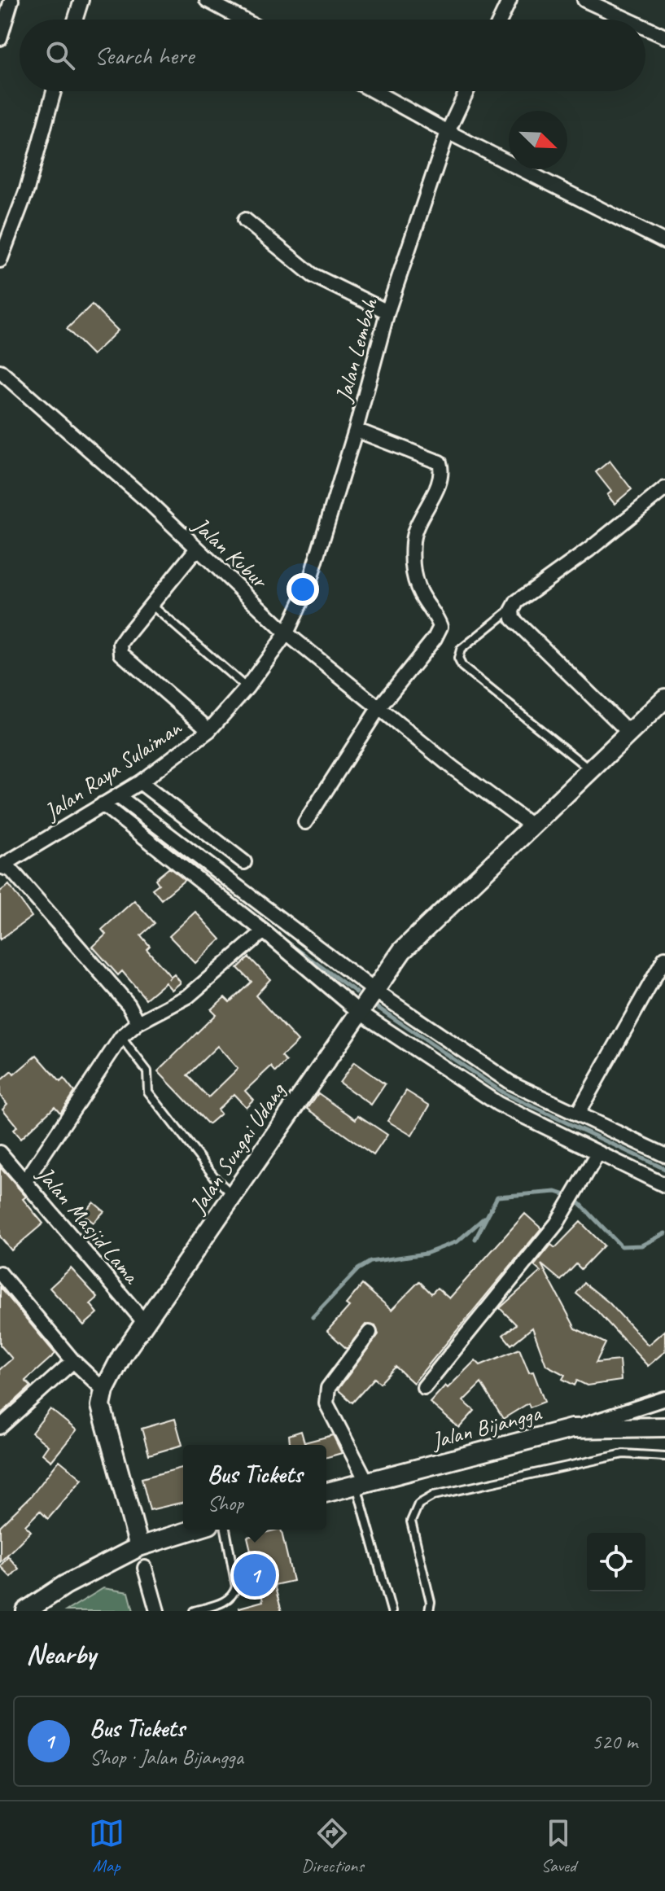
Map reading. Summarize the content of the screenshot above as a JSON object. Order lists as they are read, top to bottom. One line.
{"streets":{"street":["Jalan Lembah","Jalan Kubur","Jalan Raya Sulaiman","Jalan Sungai Udang","Jalan Masjid Lama","Jalan Bijangga"]},"crossings":[["Jalan Lembah","Jalan Kubur"],["Jalan Lembah","Jalan Raya Sulaiman"],["Jalan Kubur","Jalan Raya Sulaiman"],["Jalan Kubur","Jalan Sungai Udang"],["Jalan Sungai Udang","Jalan Masjid Lama"]],"north":"bottom right","page":{"search":"Search here","popup":["Bus Tickets","Shop"],"pins":"1","heading":"Nearby","list":[{"mark":"1","name":"Bus Tickets","note":"Shop · Jalan Bijangga","value":"520 m"}],"nav":["Map","Directions","Saved"]}}
